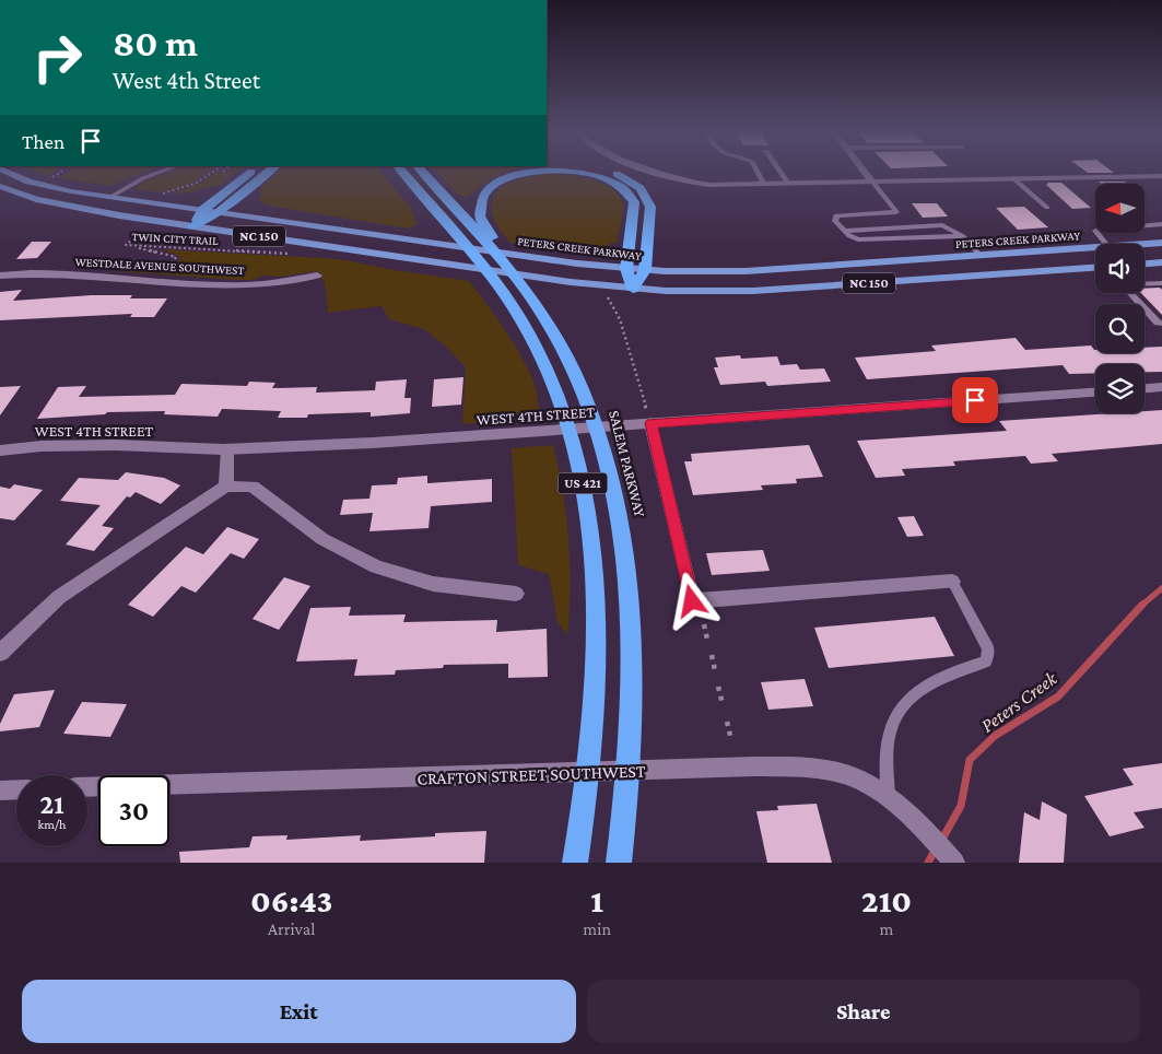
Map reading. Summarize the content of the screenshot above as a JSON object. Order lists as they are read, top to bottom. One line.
{"streets":{"highway":["SALEM PARKWAY","US 421"],"main road":["NC 150","PETERS CREEK PARKWAY"],"street":["WESTDALE AVENUE SOUTHWEST","WEST 4TH STREET","CRAFTON STREET SOUTHWEST"],"path":["TWIN CITY TRAIL"]},"water":["Peters Creek"],"north":"left","page":{"turn":["80 m","West 4th Street"],"then":"Then","speed":"21 km/h","limit":"30","eta":["06:43","Arrival","1","min","210","m"],"buttons":["Exit","Share"]}}
